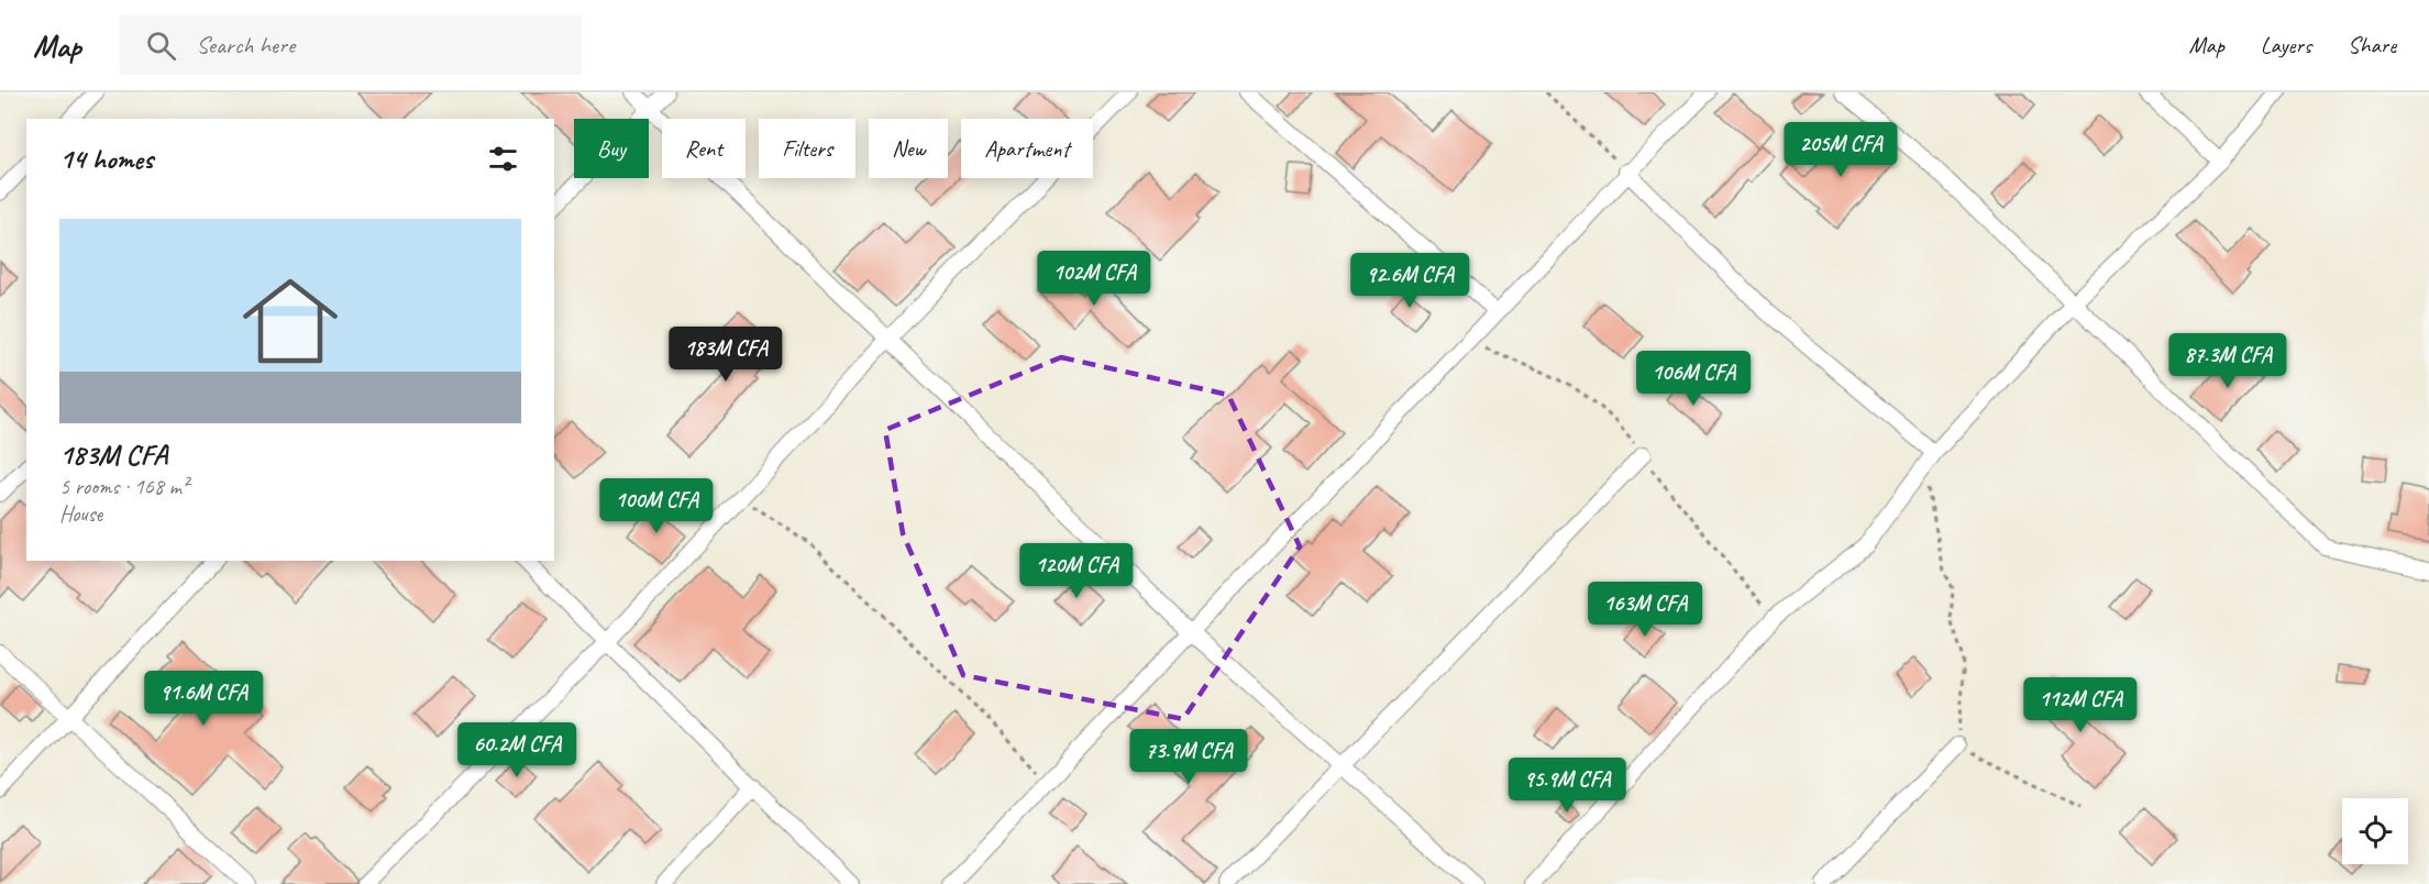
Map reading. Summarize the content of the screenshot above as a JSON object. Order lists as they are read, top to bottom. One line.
{"page":{"header":"Map","search":"Search here","nav":["Map","Layers","Share"],"chip":["Buy","Rent","Filters","New","Apartment"],"heading":"14 homes","price":["205M CFA","102M CFA","92.6M CFA","183M CFA","87.3M CFA","106M CFA","100M CFA","120M CFA","163M CFA","91.6M CFA","112M CFA","60.2M CFA","73.9M CFA","95.9M CFA"],"list":[{"name":"183M CFA","note":"5 rooms · 168 m² · House"}]}}
